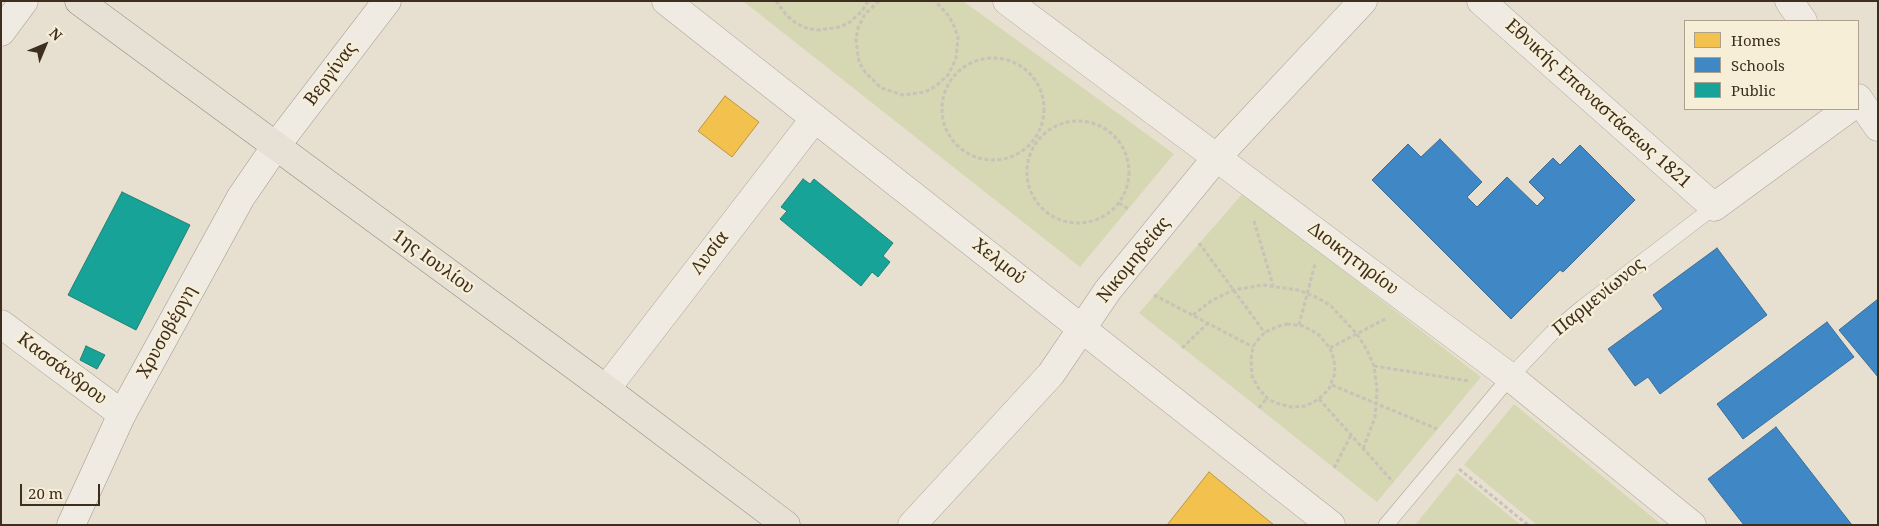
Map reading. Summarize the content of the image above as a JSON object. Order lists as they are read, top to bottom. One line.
{"streets":{"main road":["1ης Ιουλίου"],"street":["Βεργίνας","Εθνικής Επαναστάσεως 1821","Λυσία","Διοικητηρίου","Νικομηδείας","Χελμού","Παρμενίωνος","Χρυσοβέργη","Κασσάνδρου"]},"crossings":[["Βεργίνας","1ης Ιουλίου"],["Βεργίνας","Χρυσοβέργη"],["Εθνικής Επαναστάσεως 1821","Παρμενίωνος"],["Λυσία","1ης Ιουλίου"],["Λυσία","Χελμού"],["Διοικητηρίου","Νικομηδείας"],["Διοικητηρίου","Παρμενίωνος"],["Νικομηδείας","Χελμού"],["1ης Ιουλίου","Χρυσοβέργη"],["Χρυσοβέργη","Κασσάνδρου"]],"legend":["Homes","Schools","Public"],"scale_bar":"20 m","north":"top right"}
